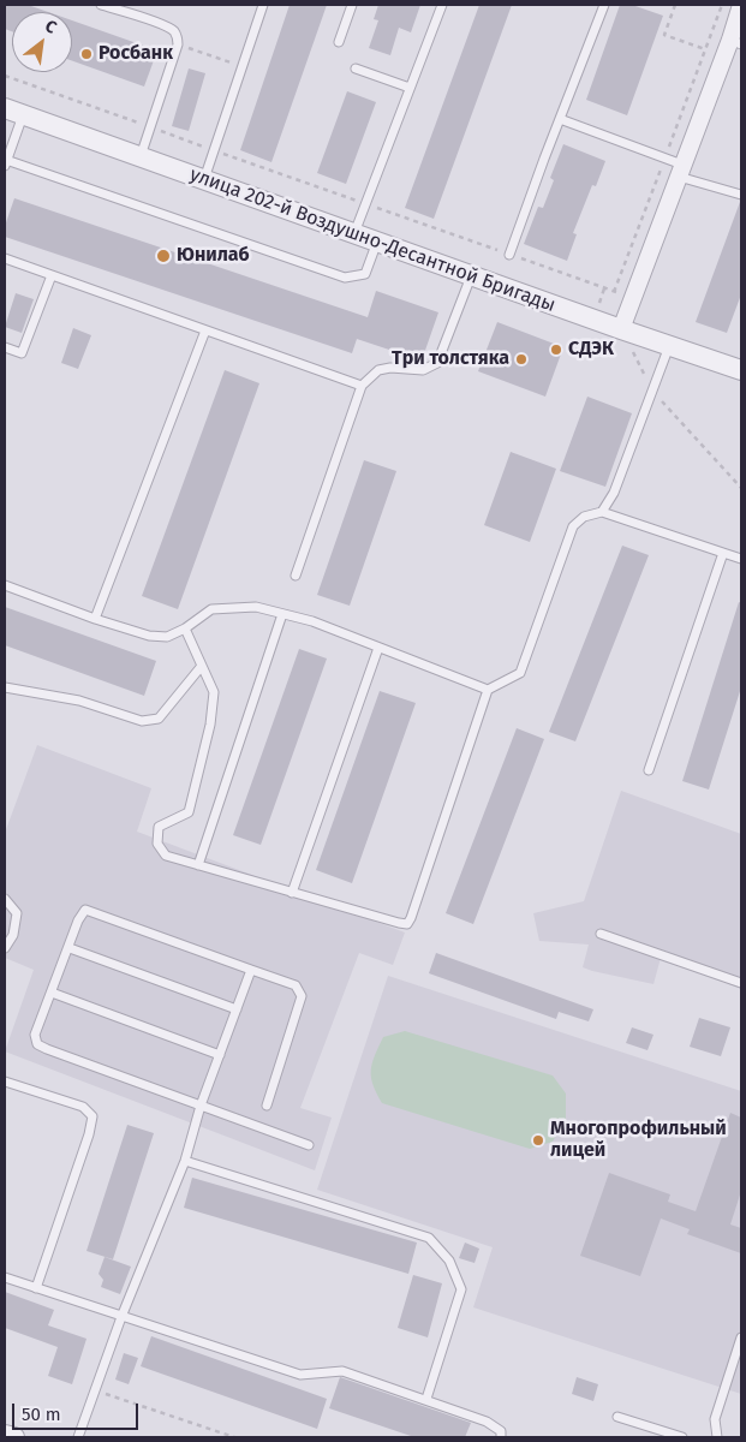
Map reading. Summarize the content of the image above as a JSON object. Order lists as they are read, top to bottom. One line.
{"streets":{"street":["улица 202-й Воздушно-Десантной Бригады"]},"places":["Росбанк","Юнилаб","СДЭК","Три толстяка","Многопрофильный лицей"],"scale_bar":"50 m","north":"top right"}
